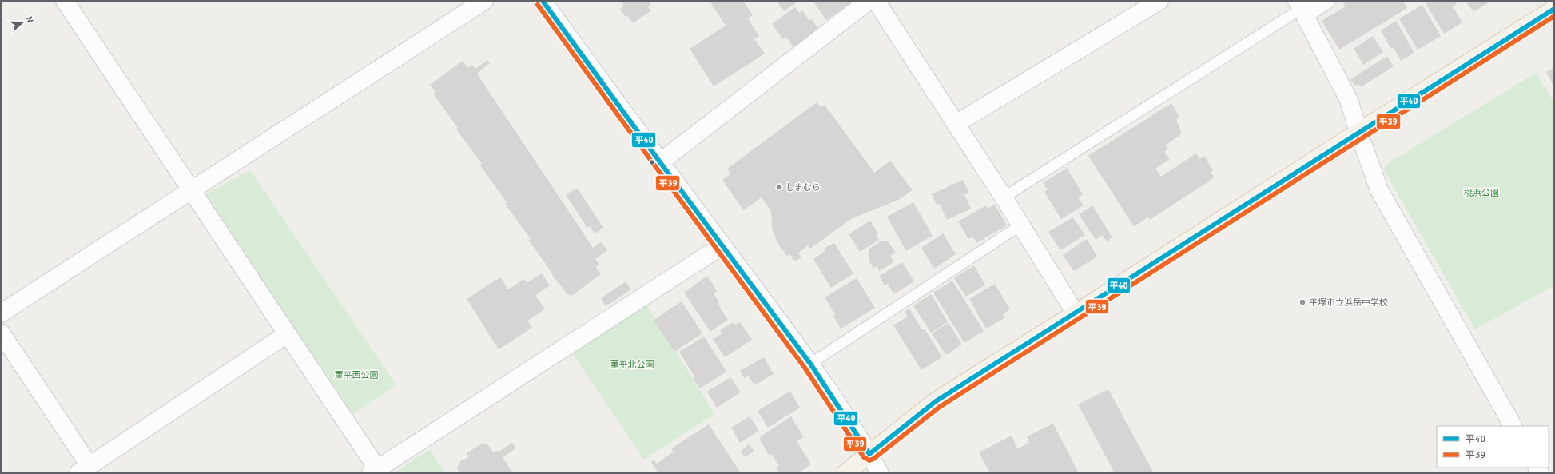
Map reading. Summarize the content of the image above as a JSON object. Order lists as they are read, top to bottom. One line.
{"parks":["桃浜公園","菫平北公園","菫平西公園"],"places":["しまむら","平塚市立浜岳中学校"],"lines":["transit line 平40","transit line 平39"],"legend":["平40","平39"],"north":"right"}
